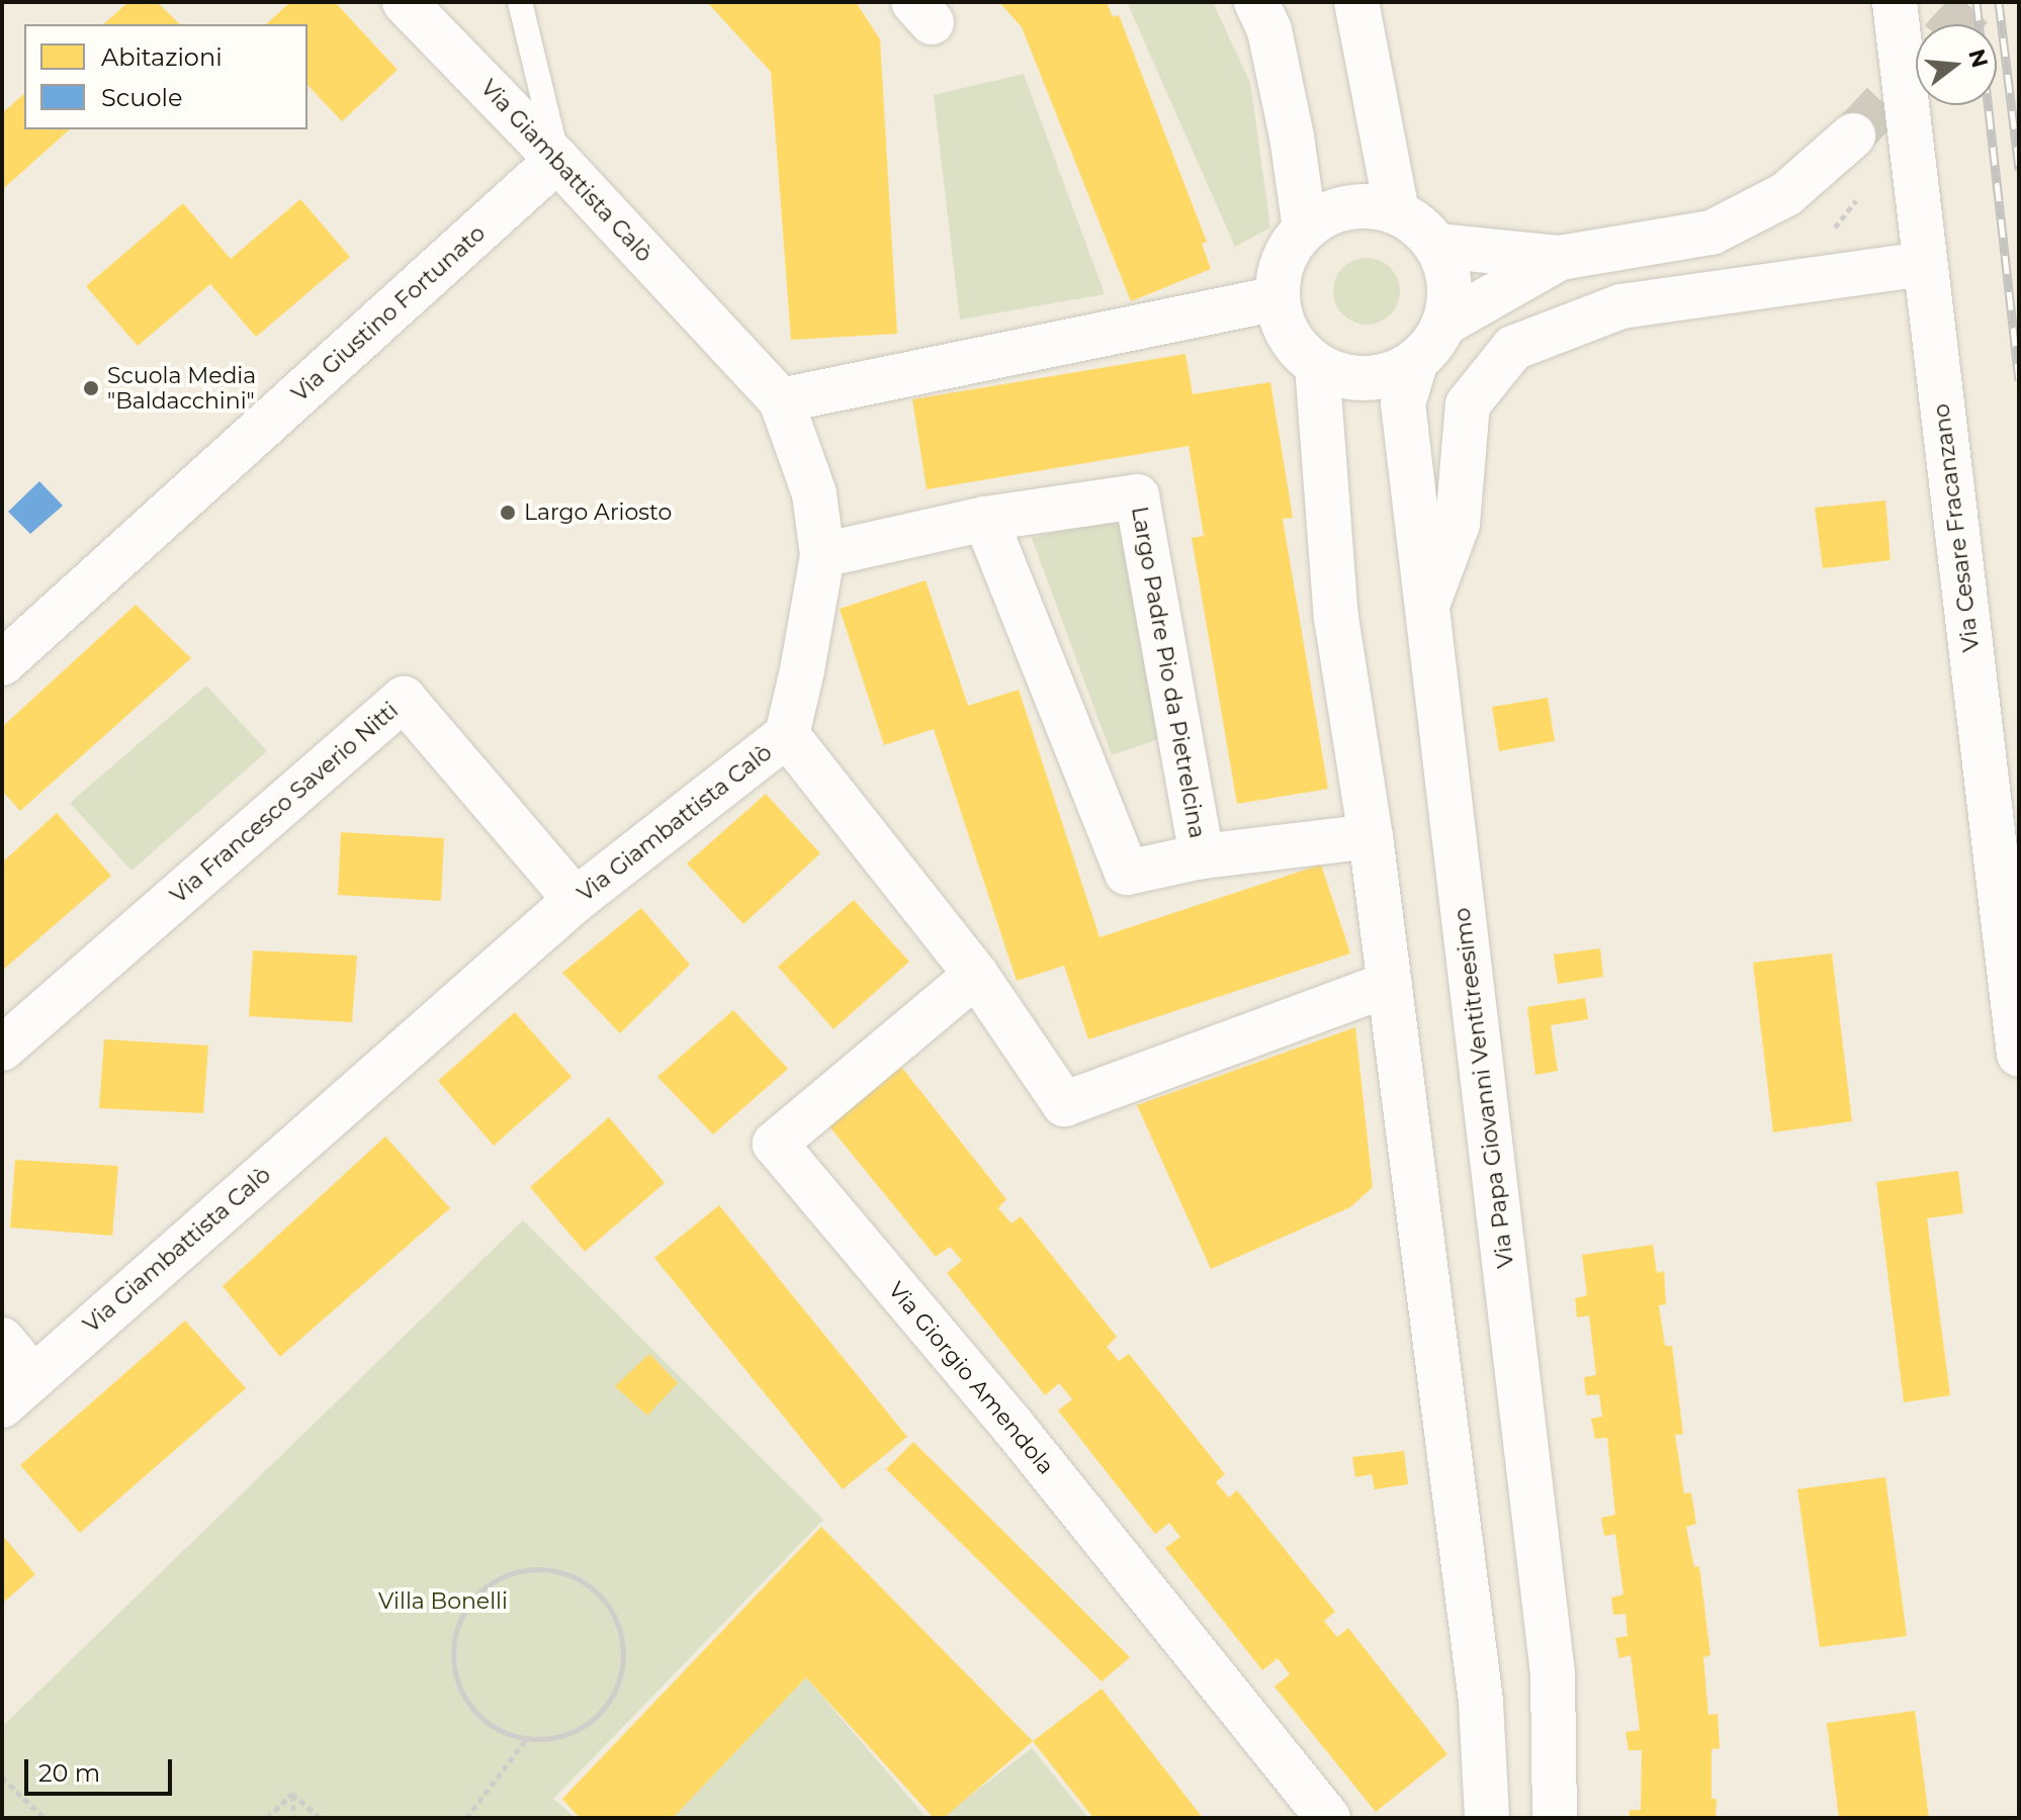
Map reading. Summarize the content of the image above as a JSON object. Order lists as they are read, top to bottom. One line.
{"streets":{"street":["Via Giambattista Calò","Via Giustino Fortunato","Via Cesare Fracanzano","Largo Padre Pio da Pietrelcina","Via Francesco Saverio Nitti","Via Papa Giovanni Ventitreesimo","Via Giorgio Amendola"]},"crossings":[["Via Giambattista Calò","Via Giustino Fortunato"],["Via Giambattista Calò","Largo Padre Pio da Pietrelcina"],["Via Giambattista Calò","Via Francesco Saverio Nitti"]],"parks":["Villa Bonelli"],"places":["Scuola Media \"Baldacchini\"","Largo Ariosto"],"legend":["Abitazioni","Scuole"],"scale_bar":"20 m","north":"right"}
